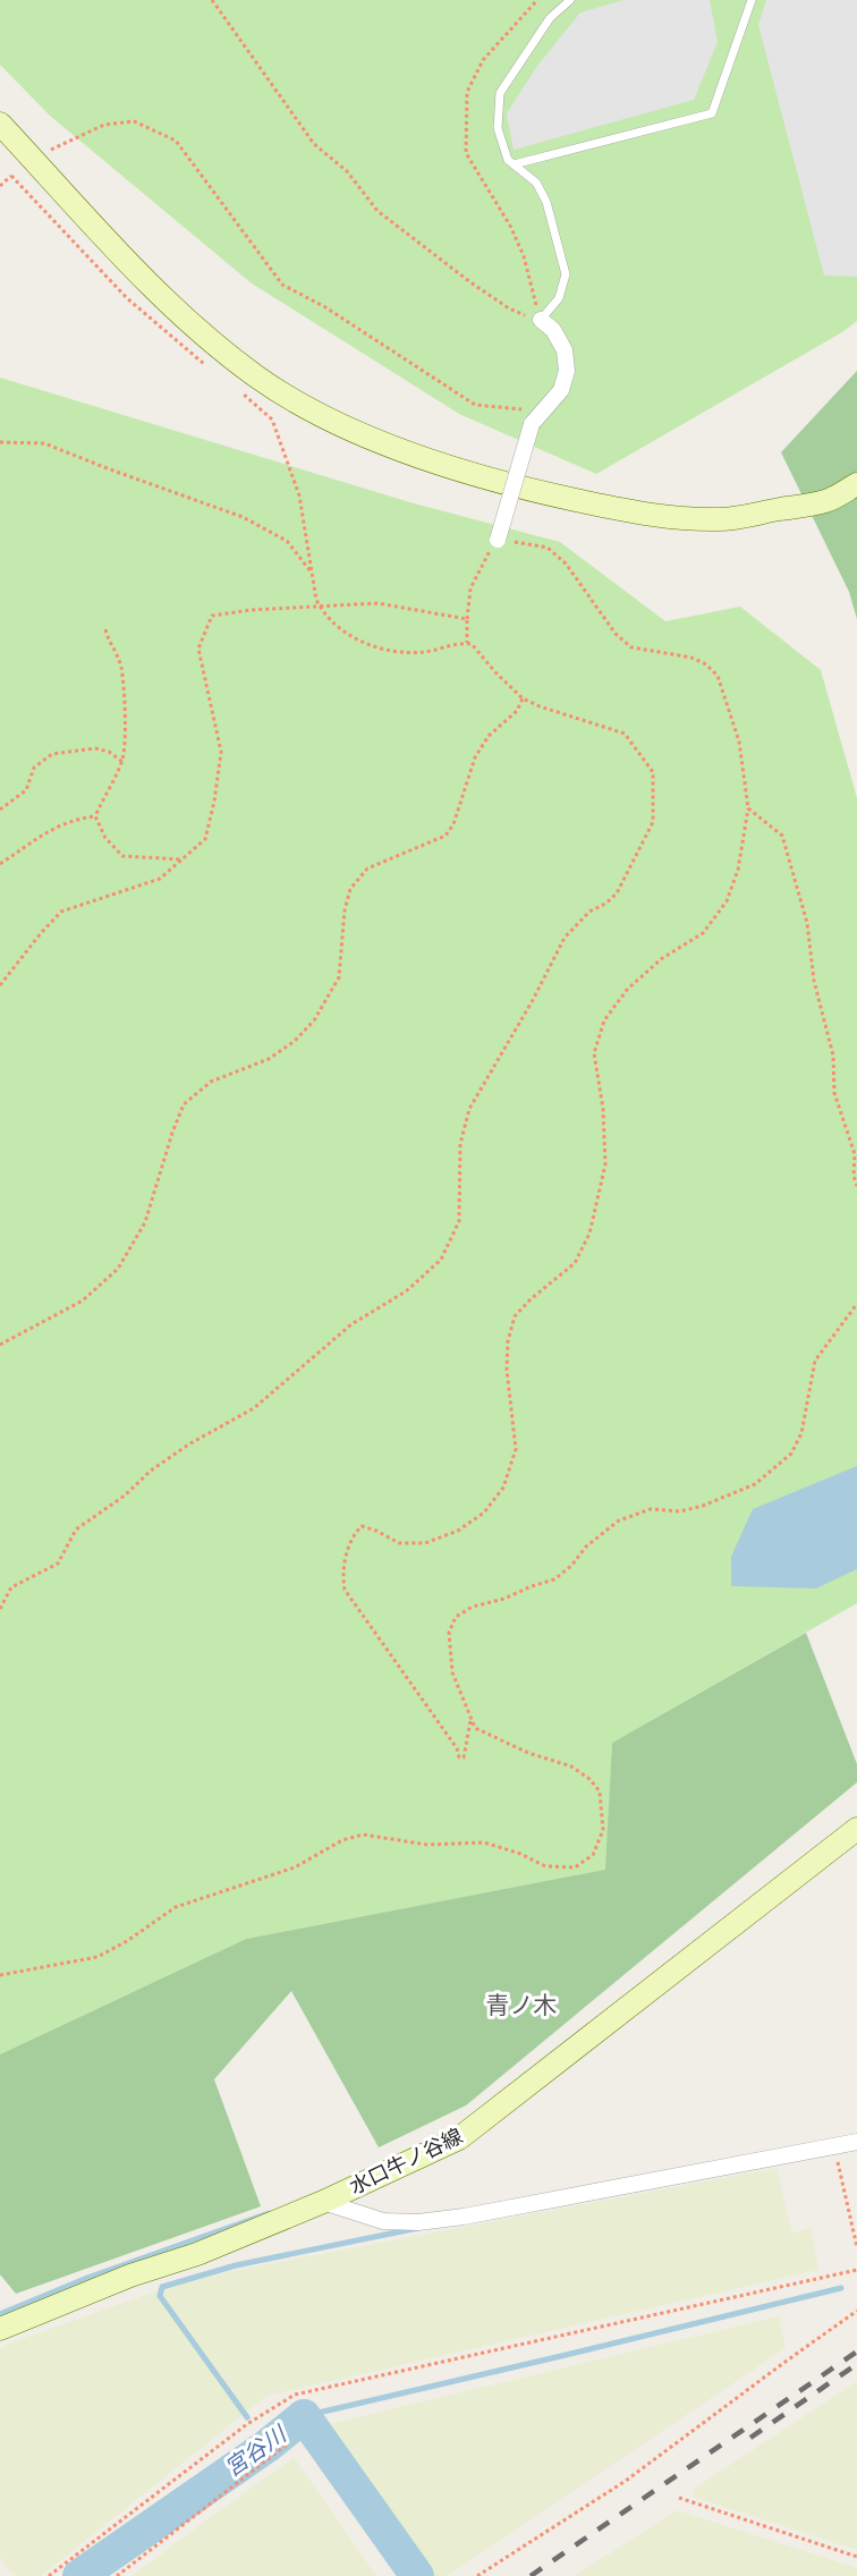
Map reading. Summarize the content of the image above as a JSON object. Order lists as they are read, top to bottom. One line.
{"streets":{"main road":["水口牛ノ谷線"]},"districts":["青ノ木"],"water":["宮谷川"]}
